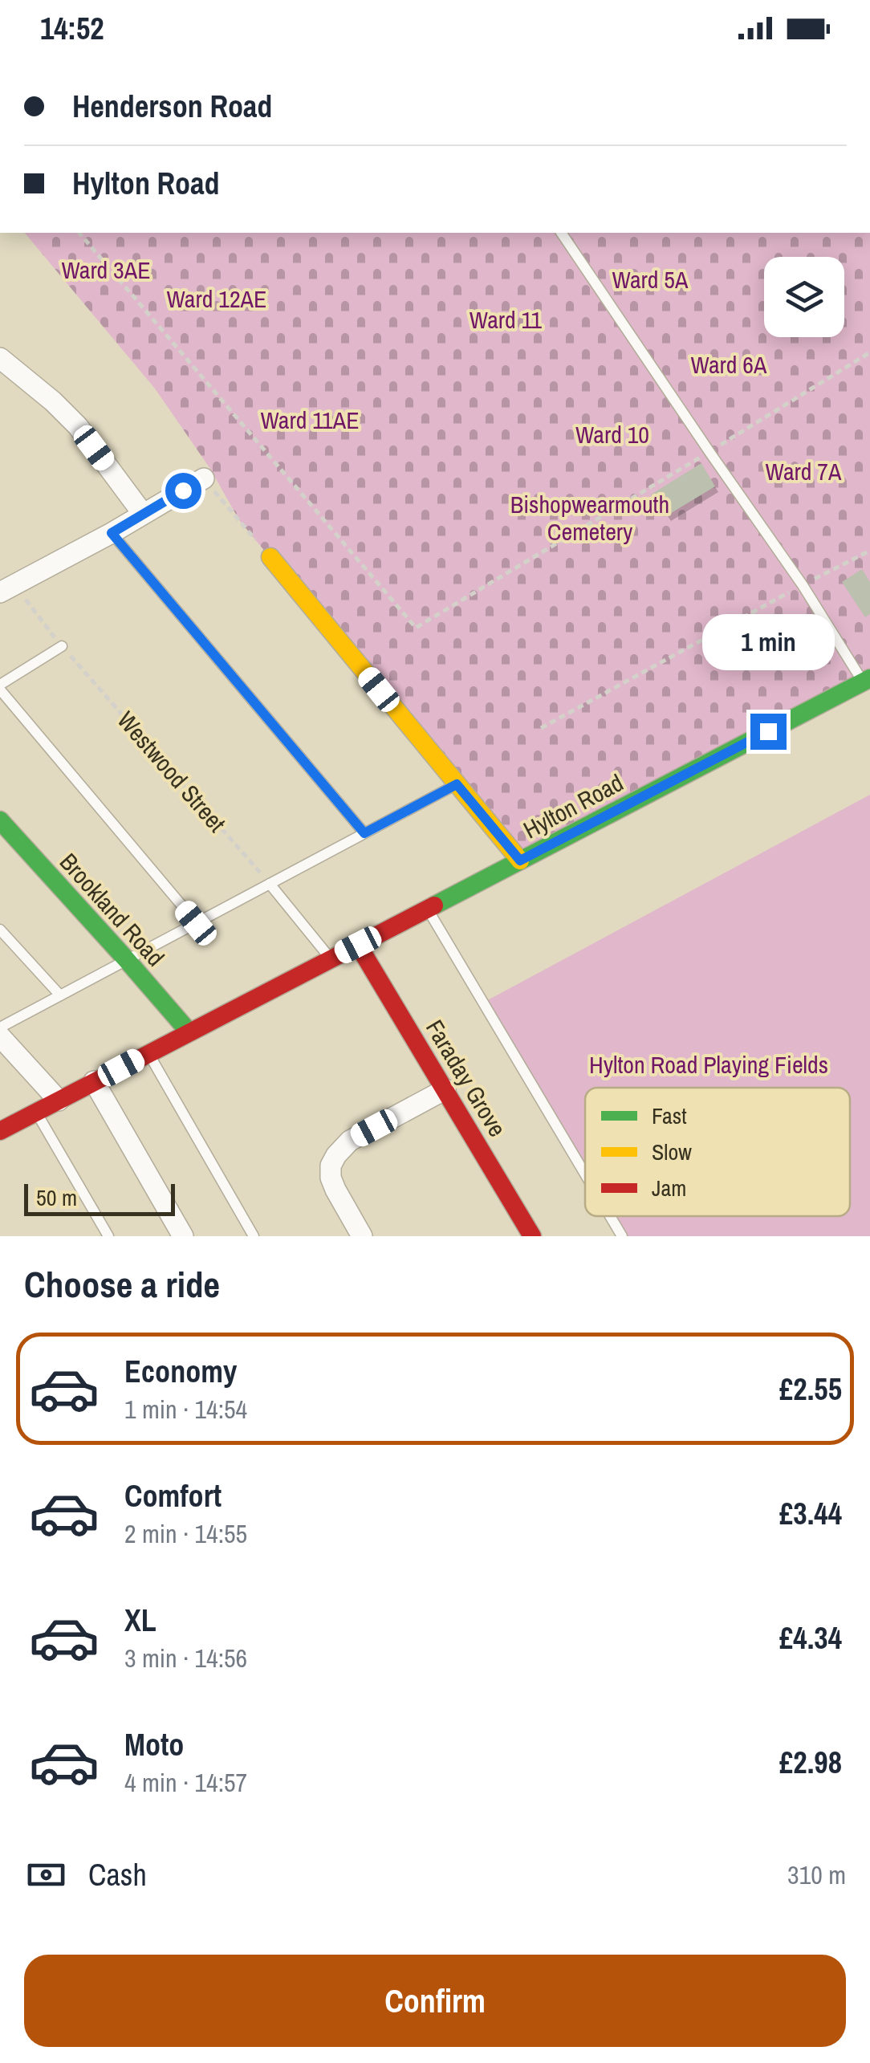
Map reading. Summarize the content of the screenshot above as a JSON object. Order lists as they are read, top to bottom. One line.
{"streets":{"street":["Hylton Road","Brookland Road","Faraday Grove"],"path":["Westwood Street"]},"crossings":[["Hylton Road","Brookland Road"],["Hylton Road","Faraday Grove"]],"parks":["Ward 3AE","Ward 5A","Ward 12AE","Ward 11","Ward 6A","Ward 11AE","Ward 10","Ward 7A","Bishopwearmouth Cemetery","Hylton Road Playing Fields"],"legend":["Fast","Slow","Jam"],"scale_bar":"50 m","page":{"status":"14:52","banner":["Henderson Road","Hylton Road"],"bubble":"1 min","scale":"50 m","heading":"Choose a ride","list":[{"name":"Economy","note":"1 min · 14:54","value":"£2.55"},{"name":"Comfort","note":"2 min · 14:55","value":"£3.44"},{"name":"XL","note":"3 min · 14:56","value":"£4.34"},{"name":"Moto","note":"4 min · 14:57","value":"£2.98"}],"pay":["Cash","310 m"],"buttons":"Confirm"}}
